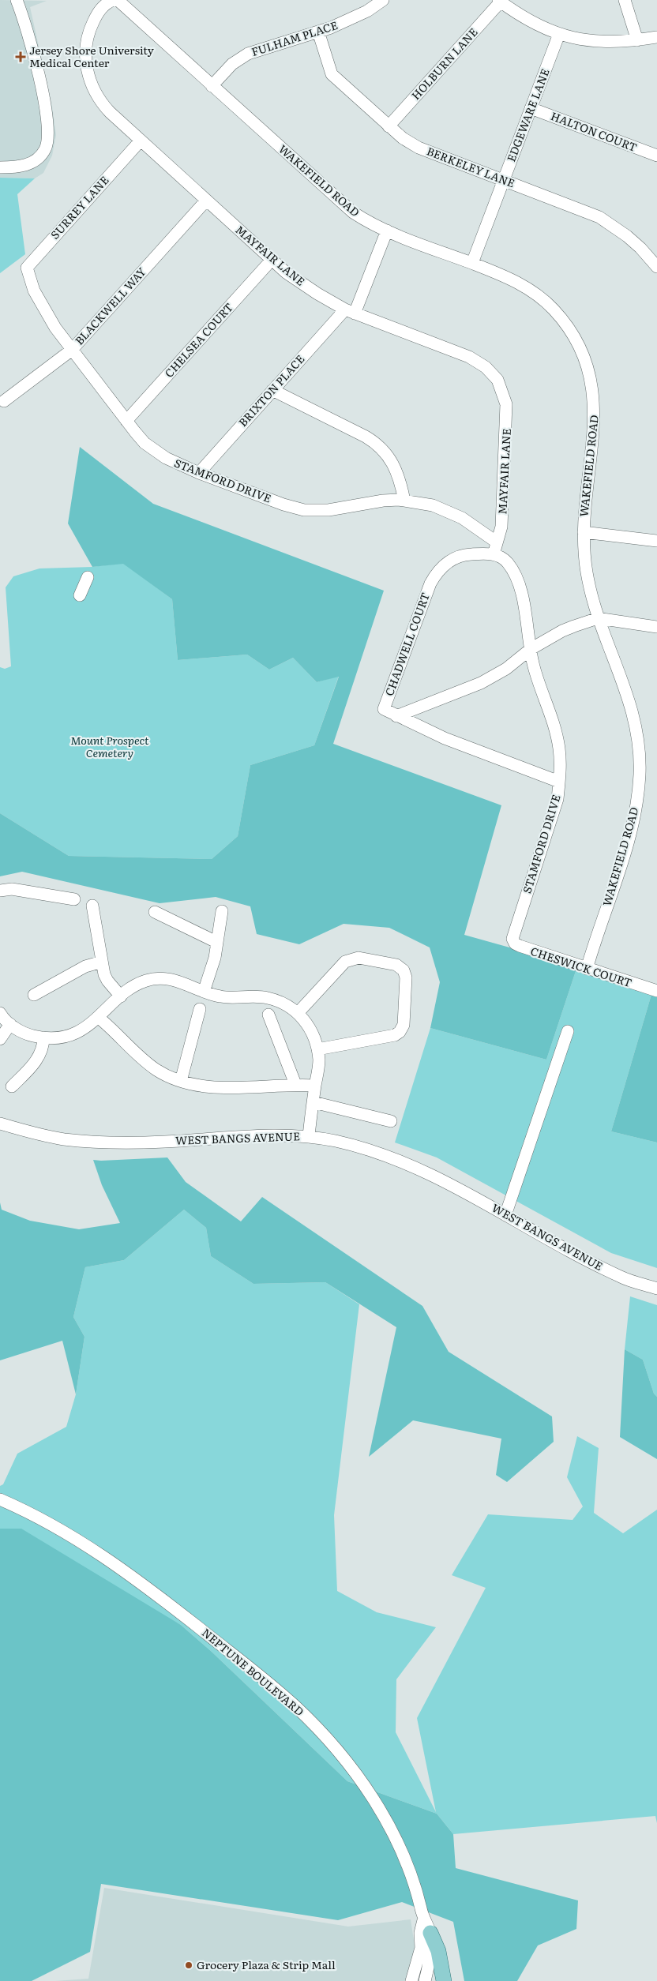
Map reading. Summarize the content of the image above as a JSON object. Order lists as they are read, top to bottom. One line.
{"streets":{"street":["FULHAM PLACE","HOLBURN LANE","EDGEWARE LANE","HALTON COURT","BERKELEY LANE","WAKEFIELD ROAD","SURREY LANE","MAYFAIR LANE","BLACKWELL WAY","CHELSEA COURT","BRIXTON PLACE","STAMFORD DRIVE","CHADWELL COURT","CHESWICK COURT","WEST BANGS AVENUE","NEPTUNE BOULEVARD"]},"crossings":[["FULHAM PLACE","BERKELEY LANE"],["FULHAM PLACE","WAKEFIELD ROAD"],["HOLBURN LANE","BERKELEY LANE"],["EDGEWARE LANE","HALTON COURT"],["EDGEWARE LANE","BERKELEY LANE"],["EDGEWARE LANE","WAKEFIELD ROAD"],["WAKEFIELD ROAD","BRIXTON PLACE"],["WAKEFIELD ROAD","CHESWICK COURT"],["SURREY LANE","MAYFAIR LANE"],["SURREY LANE","STAMFORD DRIVE"],["MAYFAIR LANE","BLACKWELL WAY"],["MAYFAIR LANE","CHELSEA COURT"],["MAYFAIR LANE","BRIXTON PLACE"],["MAYFAIR LANE","STAMFORD DRIVE"],["MAYFAIR LANE","CHADWELL COURT"],["BLACKWELL WAY","STAMFORD DRIVE"],["CHELSEA COURT","STAMFORD DRIVE"],["BRIXTON PLACE","STAMFORD DRIVE"],["STAMFORD DRIVE","CHADWELL COURT"],["STAMFORD DRIVE","CHESWICK COURT"]],"parks":["Mount Prospect Cemetery"],"places":{"health":["Jersey Shore University Medical Center"],"other":["Grocery Plaza & Strip Mall"]}}
